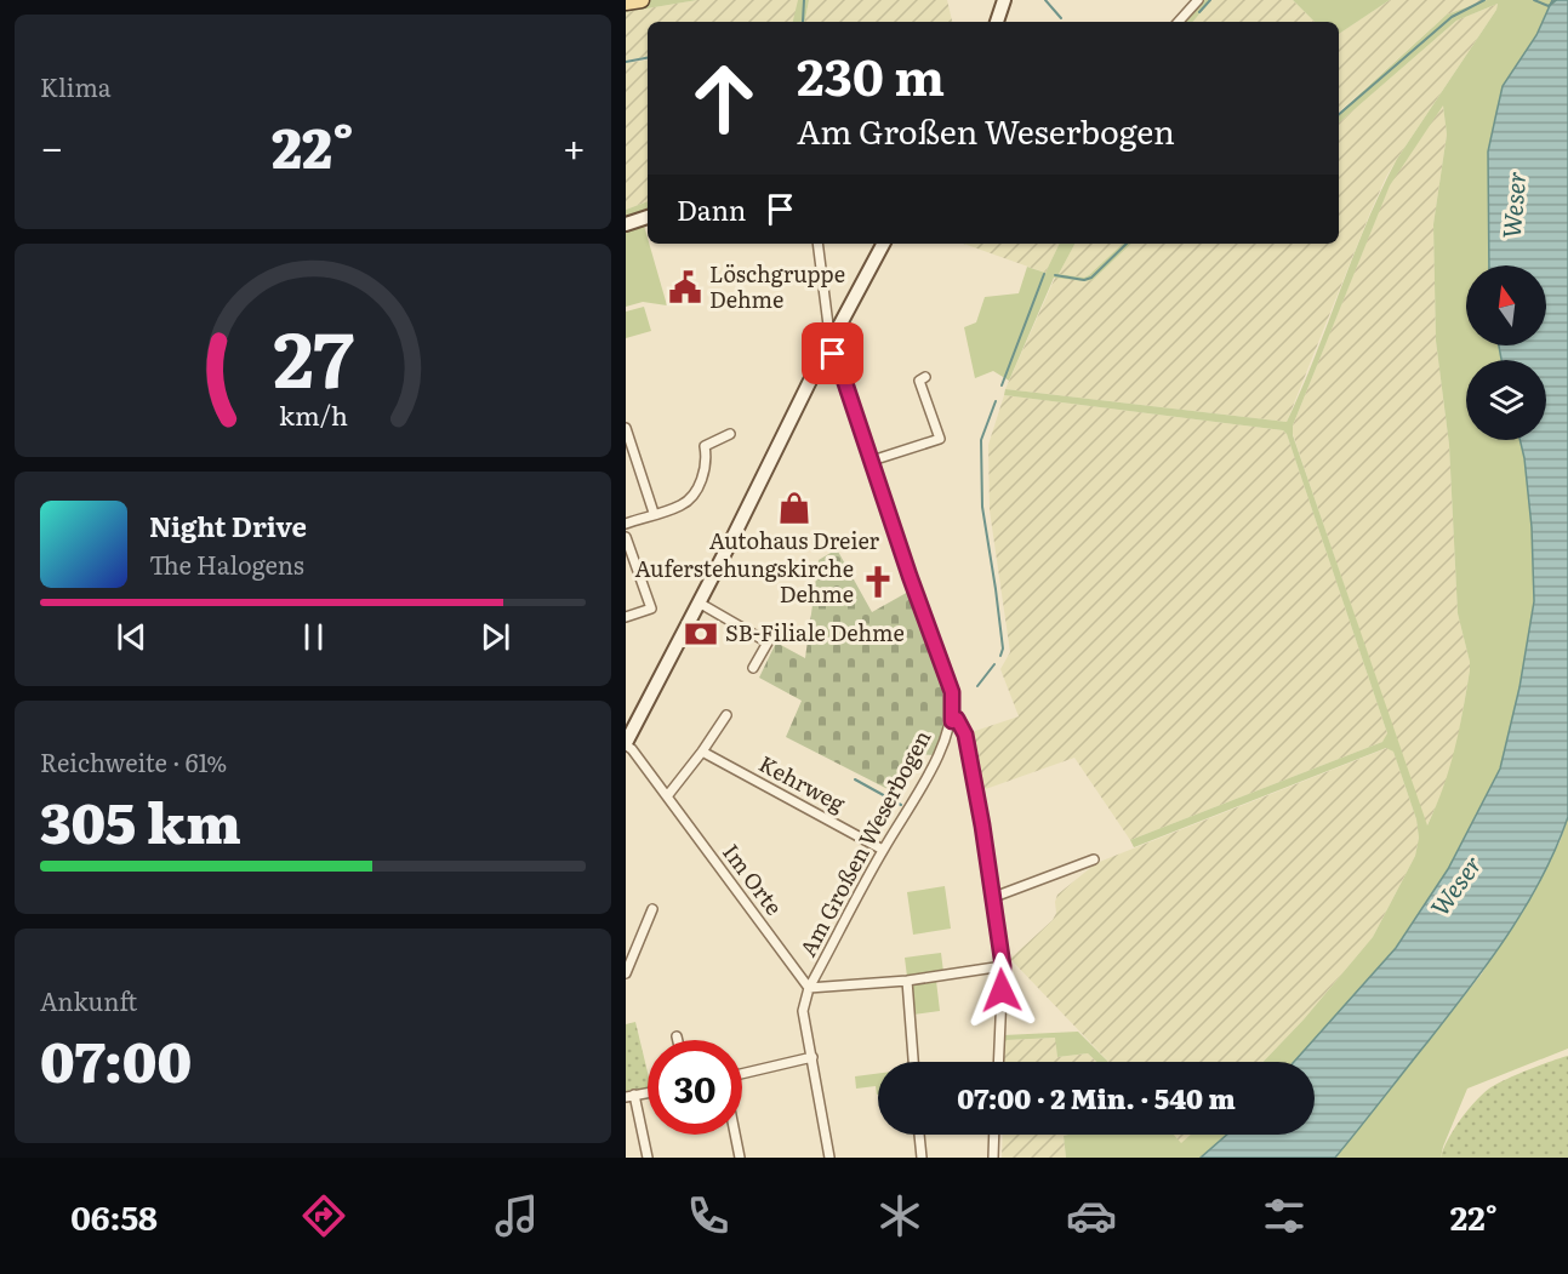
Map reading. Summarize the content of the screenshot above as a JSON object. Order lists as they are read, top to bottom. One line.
{"streets":{"street":["Kehrweg","Am Großen Weserbogen","Im Orte"]},"crossings":[["Kehrweg","Am Großen Weserbogen"],["Am Großen Weserbogen","Im Orte"]],"water":["Weser"],"places":{"public building":["Löschgruppe Dehme"],"shop":["Autohaus Dreier"],"church":["Auferstehungskirche Dehme"],"bank":["SB-Filiale Dehme"]},"north":"top","page":{"tile":["Klima",["Reichweite · 61%","305 km"],["Ankunft","07:00"]],"turn":["230 m","Am Großen Weserbogen"],"heat":["−","22°","+"],"then":"Dann","song":["Night Drive","The Halogens"],"limit":"30","trip":"07:00 · 2 Min. · 540 m","tabs":["06:58","22°"],"gauge":["27","km/h"]}}
